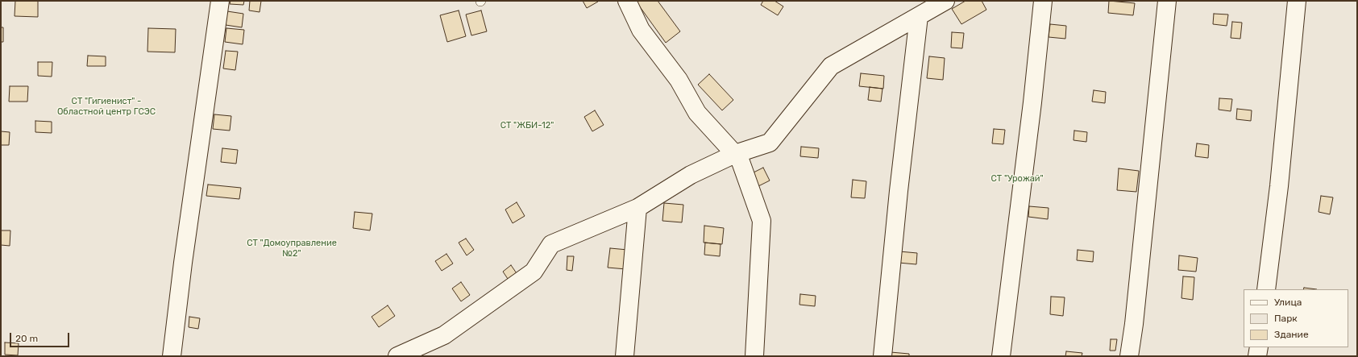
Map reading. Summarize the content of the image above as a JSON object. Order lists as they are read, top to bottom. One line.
{"parks":["СТ \"Гигиенист\" - Областной центр ГСЭС","СТ \"ЖБИ-12\"","СТ \"Урожай\"","СТ \"Домоуправление №2\""],"legend":["Улица","Парк","Здание"],"scale_bar":"20 m"}
